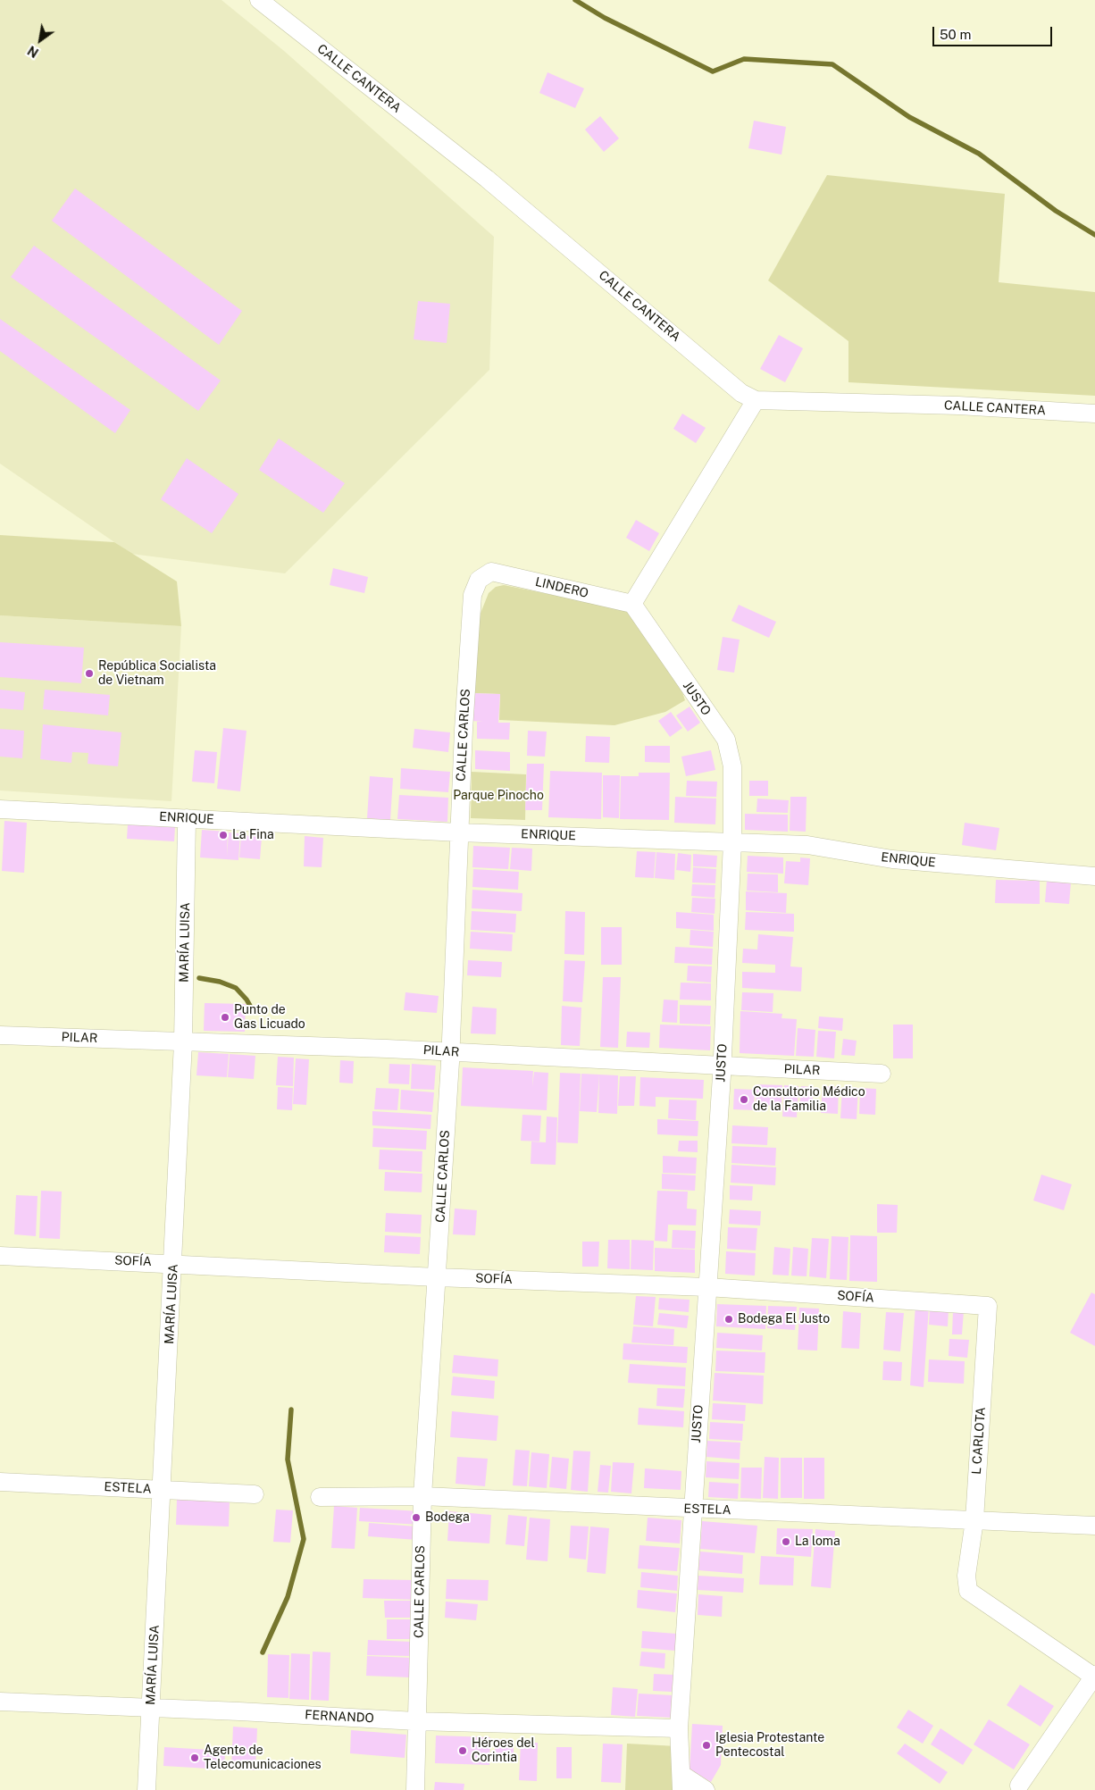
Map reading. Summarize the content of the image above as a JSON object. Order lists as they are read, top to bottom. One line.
{"streets":{"street":["CALLE CANTERA","LINDERO","JUSTO","CALLE CARLOS","ENRIQUE","MARÍA LUISA","PILAR","SOFÍA","L CARLOTA","ESTELA","FERNANDO"]},"crossings":[["LINDERO","JUSTO"],["LINDERO","CALLE CARLOS"],["JUSTO","ENRIQUE"],["JUSTO","PILAR"],["JUSTO","SOFÍA"],["JUSTO","ESTELA"],["JUSTO","FERNANDO"],["CALLE CARLOS","ENRIQUE"],["CALLE CARLOS","PILAR"],["CALLE CARLOS","SOFÍA"],["CALLE CARLOS","ESTELA"],["CALLE CARLOS","FERNANDO"],["ENRIQUE","MARÍA LUISA"],["MARÍA LUISA","PILAR"],["MARÍA LUISA","SOFÍA"],["MARÍA LUISA","ESTELA"],["MARÍA LUISA","FERNANDO"],["SOFÍA","L CARLOTA"],["L CARLOTA","ESTELA"]],"parks":["Parque Pinocho"],"places":["República Socialista de Vietnam","La Fina","Punto de Gas Licuado","Consultorio Médico de la Familia","Bodega El Justo","Bodega","La loma","Iglesia Protestante Pentecostal","Héroes del Corintia","Agente de Telecomunicaciones"],"scale_bar":"50 m","north":"bottom left"}
